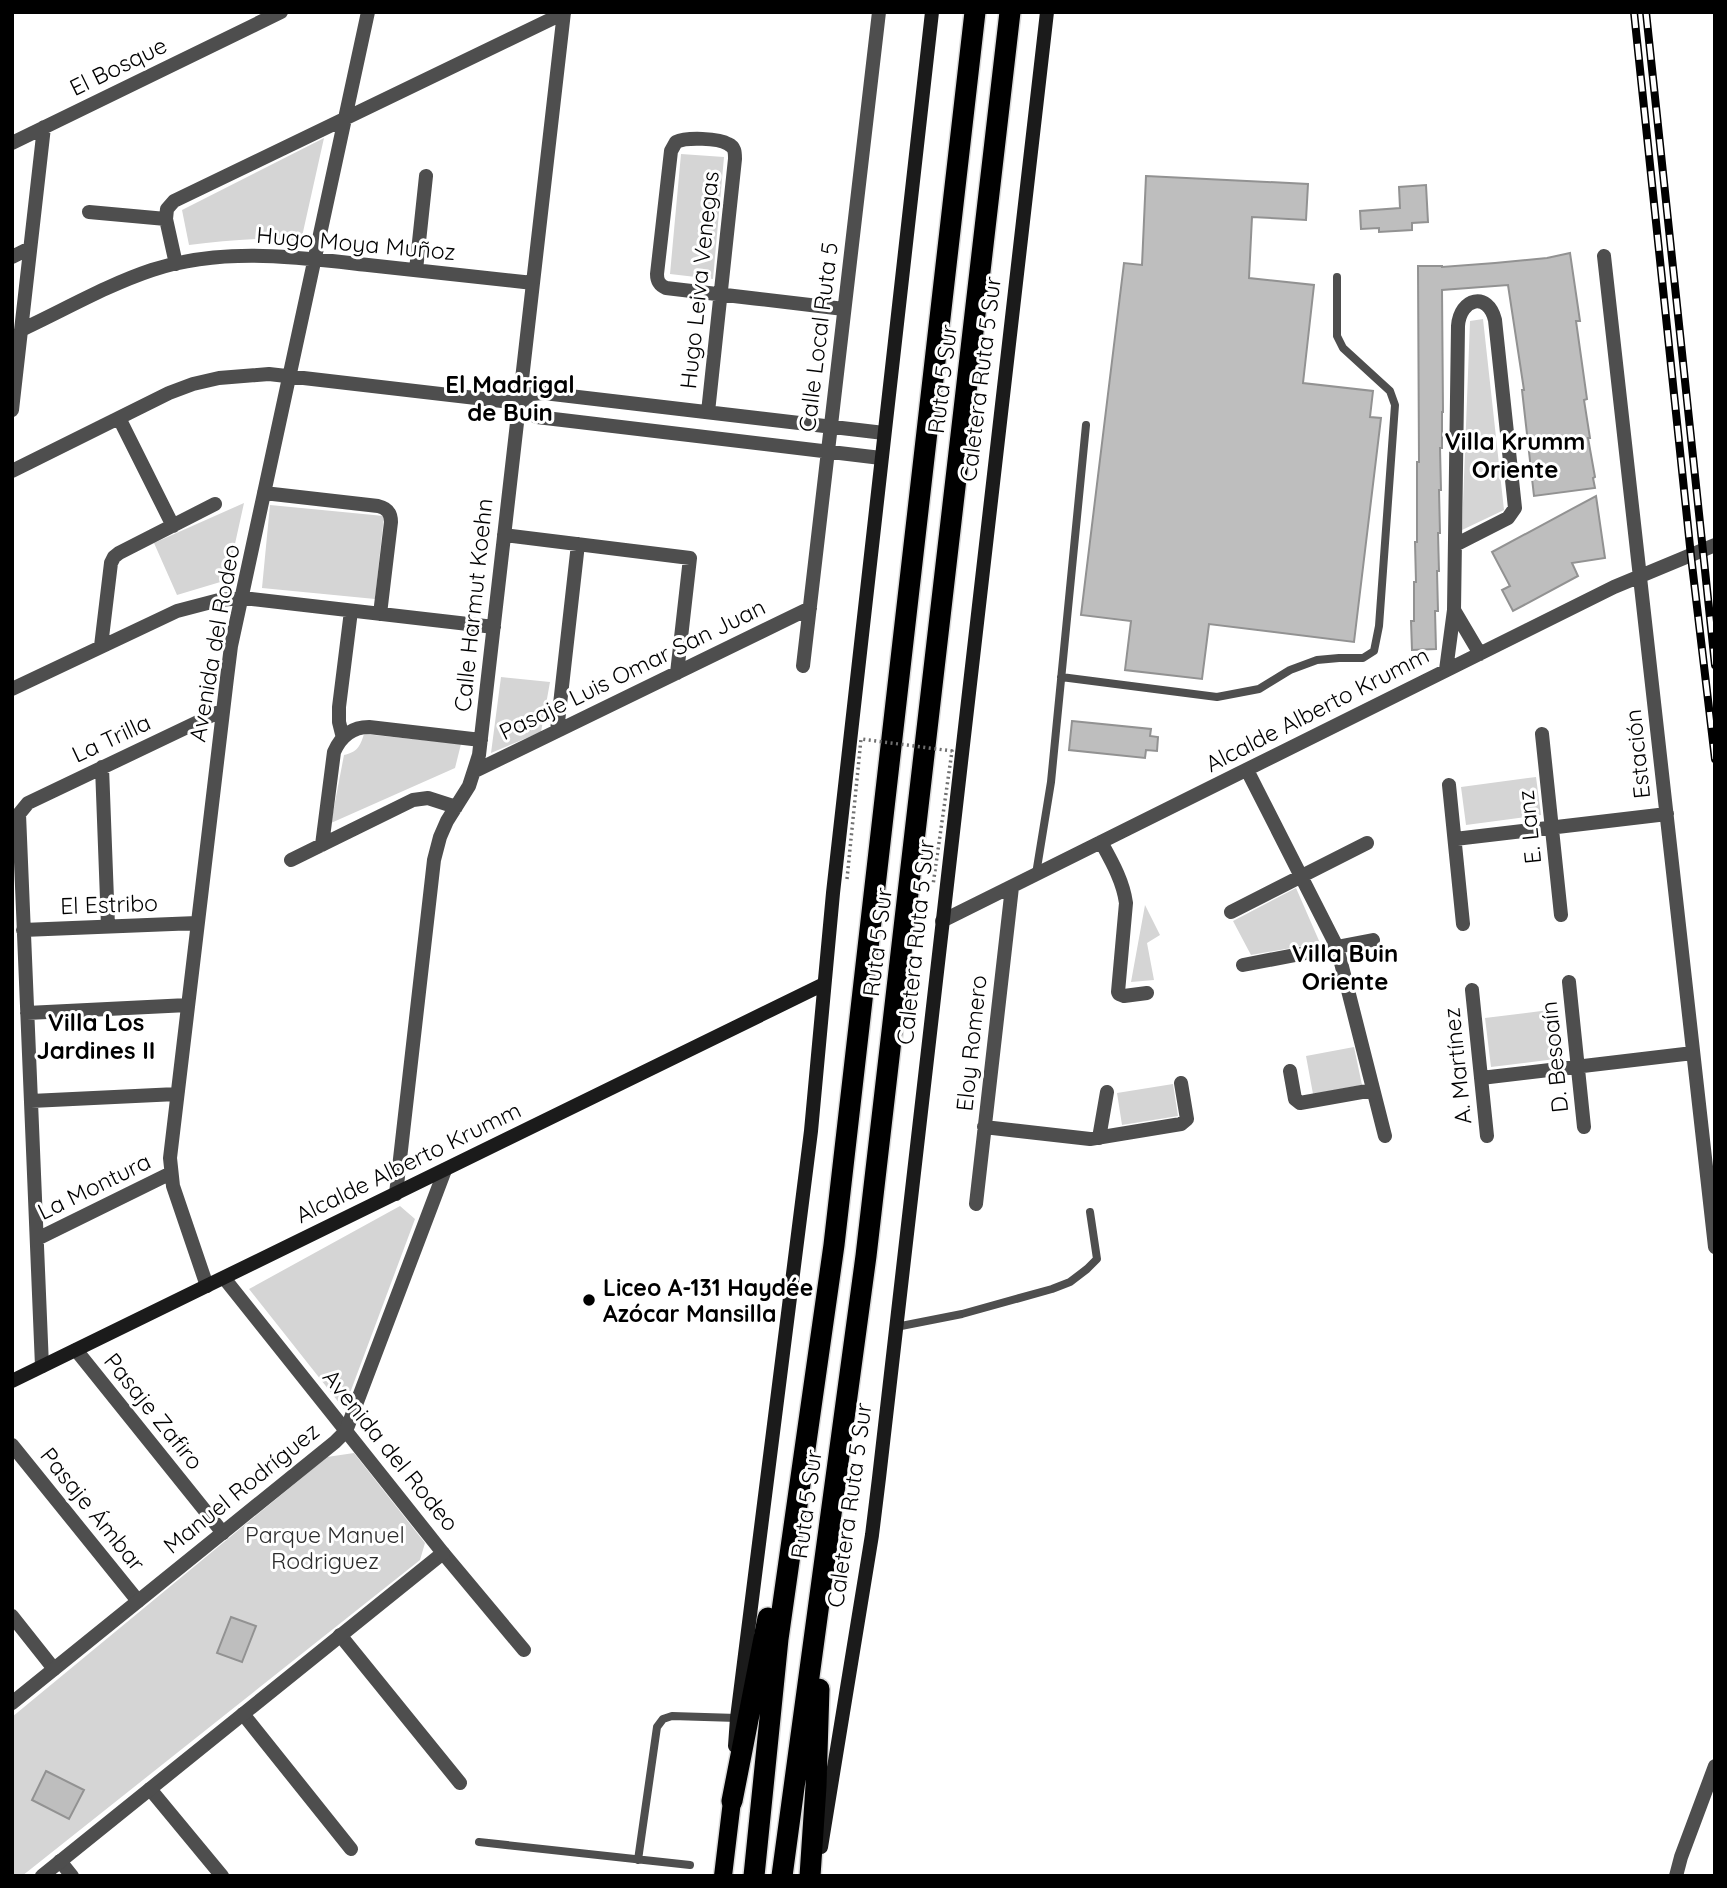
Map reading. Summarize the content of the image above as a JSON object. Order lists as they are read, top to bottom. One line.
{"streets":{"highway":["Ruta 5 Sur"],"main road":["Caletera Ruta 5 Sur","Alcalde Alberto Krumm"],"street":["El Bosque","Hugo Moya Muñoz","Hugo Leiva Venegas","Calle Local Ruta 5","Calle Harmut Koehn","Avenida del Rodeo","Pasaje Luis Omar San Juan","La Trilla","Estación","E. Lanz","El Estribo","Eloy Romero","D. Besoaín","A. Martínez","La Montura","Pasaje Zafiro","Manuel Rodríguez","Pasaje Ámbar"]},"crossings":[["Hugo Moya Muñoz","Calle Harmut Koehn"],["Hugo Moya Muñoz","Avenida del Rodeo"],["Calle Local Ruta 5","Pasaje Luis Omar San Juan"],["Caletera Ruta 5 Sur","Alcalde Alberto Krumm"],["Calle Harmut Koehn","Pasaje Luis Omar San Juan"],["Calle Harmut Koehn","Alcalde Alberto Krumm"],["Avenida del Rodeo","Alcalde Alberto Krumm"],["Avenida del Rodeo","La Trilla"],["Avenida del Rodeo","El Estribo"],["Avenida del Rodeo","La Montura"],["Avenida del Rodeo","Manuel Rodríguez"],["Alcalde Alberto Krumm","Estación"],["Alcalde Alberto Krumm","Eloy Romero"],["Alcalde Alberto Krumm","Pasaje Zafiro"],["Alcalde Alberto Krumm","Manuel Rodríguez"],["La Trilla","El Estribo"],["Pasaje Zafiro","Manuel Rodríguez"],["Manuel Rodríguez","Pasaje Ámbar"]],"districts":["El Madrigal de Buin","Villa Krumm Oriente","Villa Buin Oriente","Villa Los Jardines II"],"parks":["Parque Manuel Rodriguez"],"places":["Liceo A-131 Haydée Azócar Mansilla"]}
